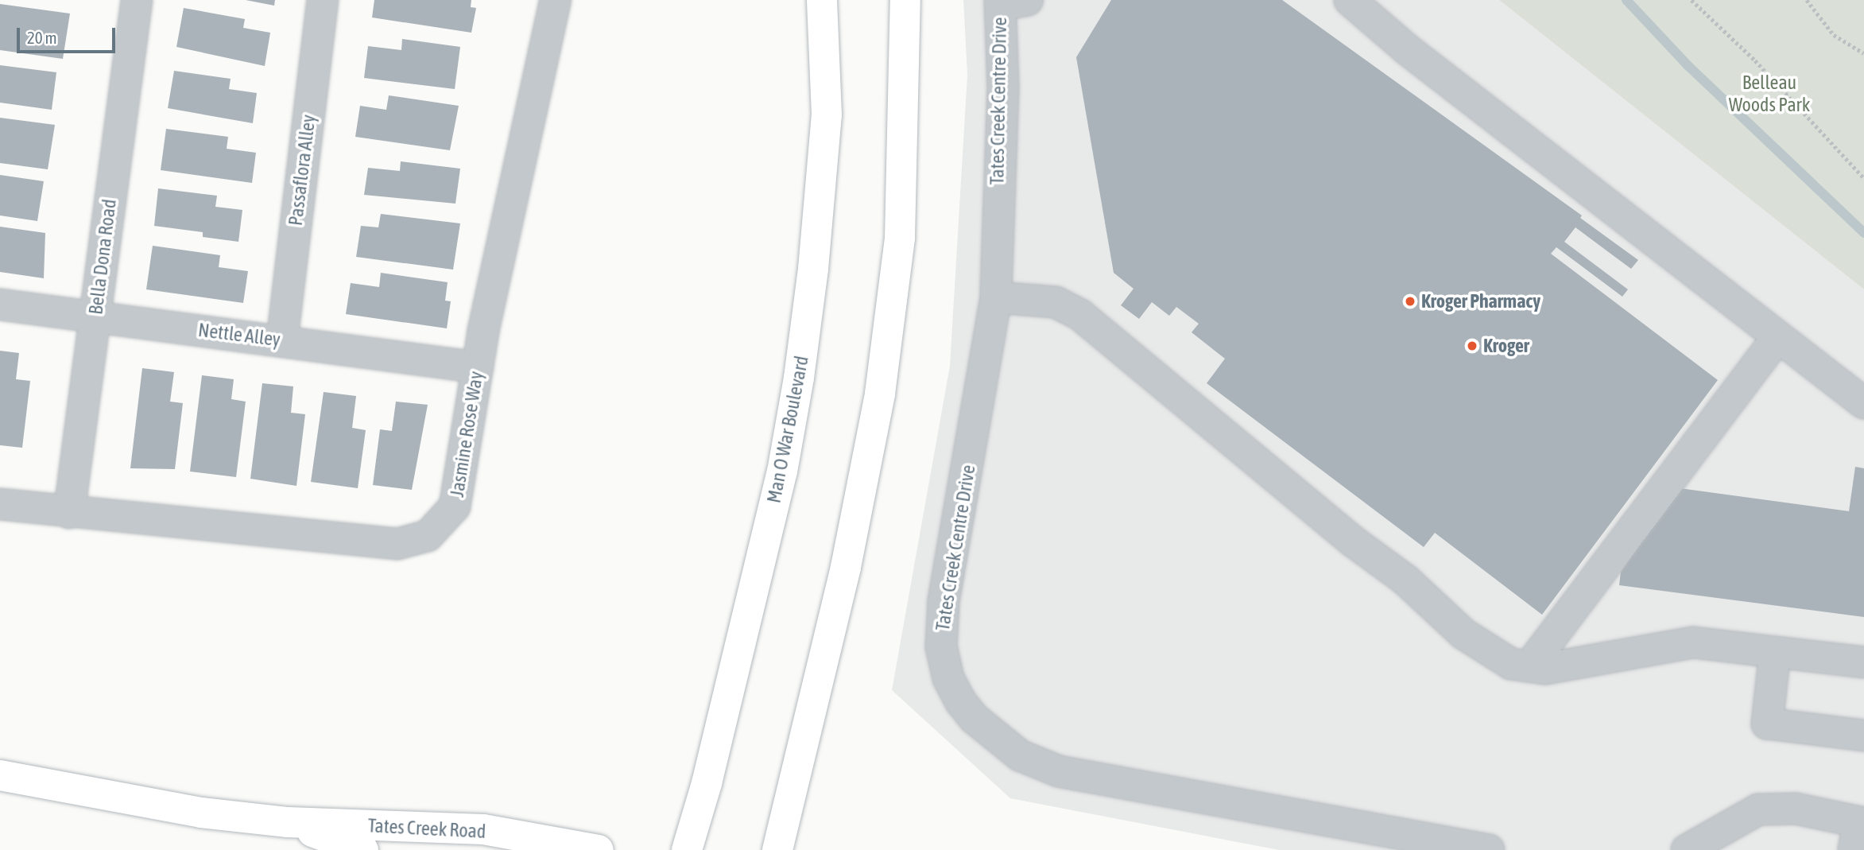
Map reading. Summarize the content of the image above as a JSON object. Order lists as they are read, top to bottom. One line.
{"streets":{"main road":["Man O War Boulevard","Tates Creek Road"],"street":["Tates Creek Centre Drive","Passaflora Alley","Bella Dona Road","Nettle Alley","Jasmine Rose Way"]},"crossings":[["Passaflora Alley","Nettle Alley"],["Bella Dona Road","Nettle Alley"],["Bella Dona Road","Jasmine Rose Way"],["Nettle Alley","Jasmine Rose Way"]],"parks":["Belleau Woods Park"],"places":["Kroger Pharmacy","Kroger"],"scale_bar":"20 m"}
